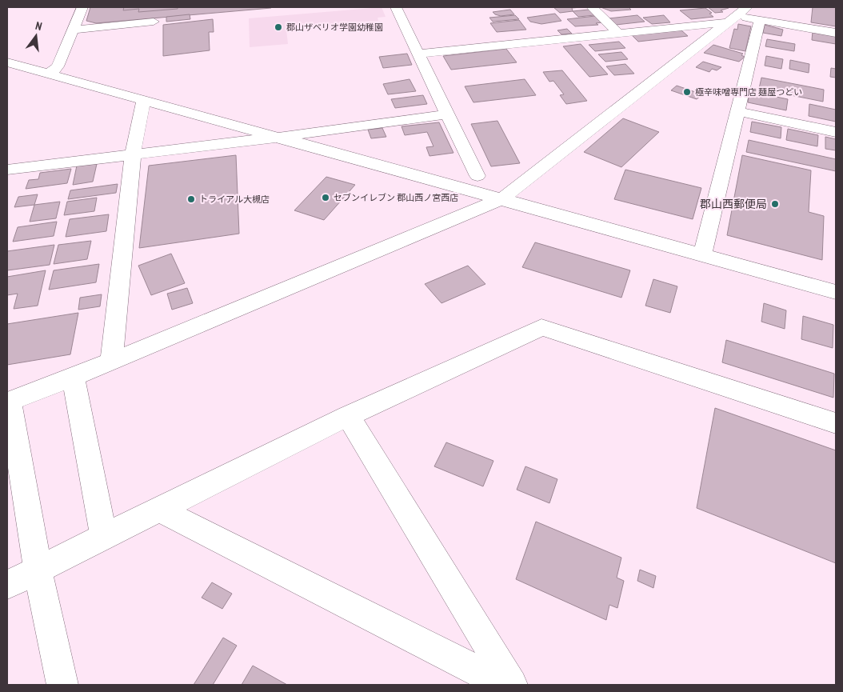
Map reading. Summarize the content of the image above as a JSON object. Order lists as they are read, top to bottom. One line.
{"places":["郡山ザベリオ学園幼稚園","極辛味噌専門店 麺屋つどい","セブンイレブン 郡山西ノ宮西店","トライアル大槻店","郡山西郵便局"],"north":"top"}
